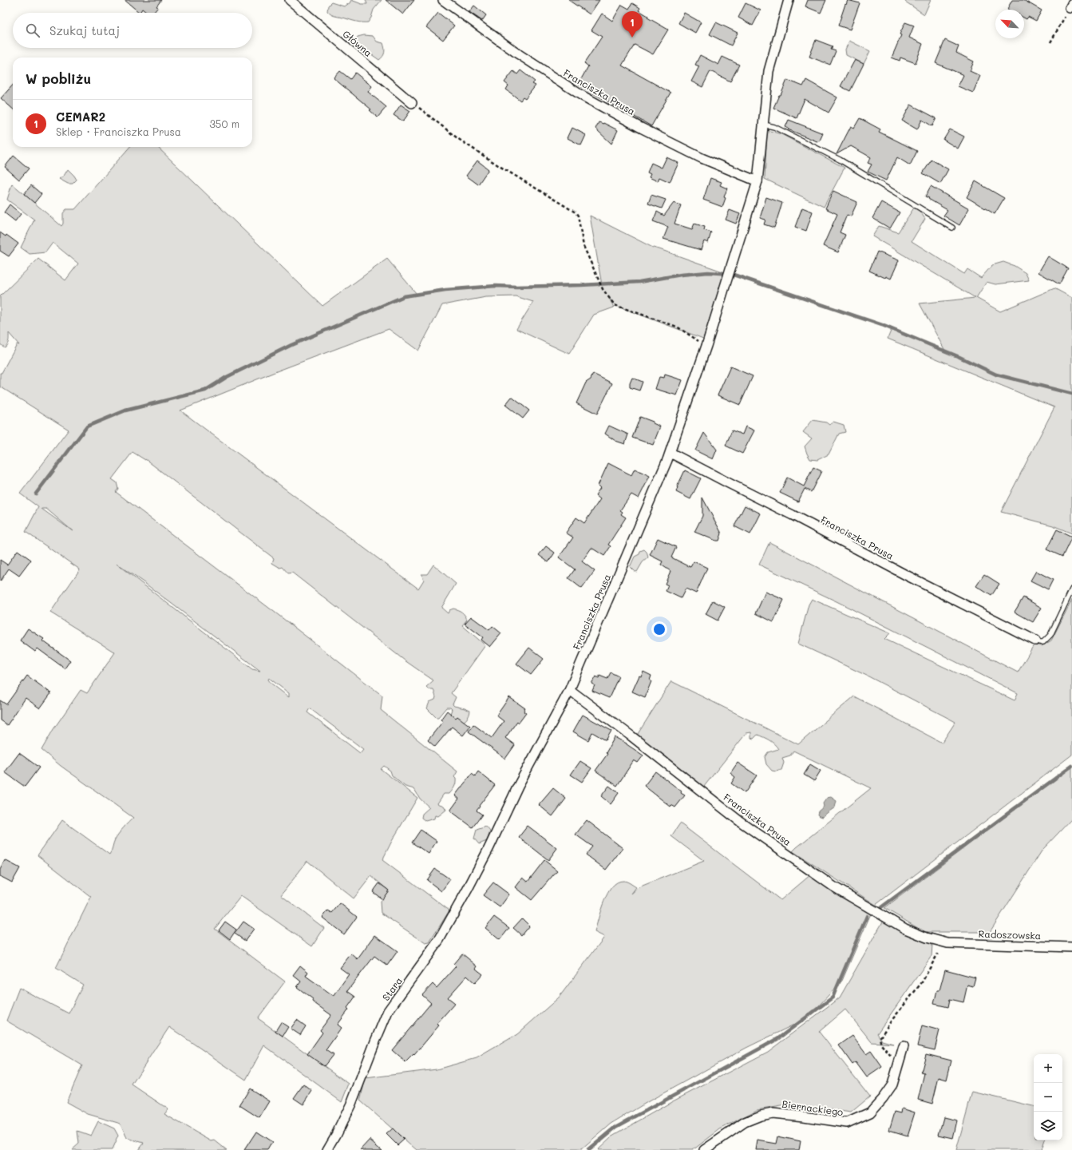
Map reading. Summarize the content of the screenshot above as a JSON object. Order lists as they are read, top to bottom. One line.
{"streets":{"street":["Główna","Franciszka Prusa","Radoszowska","Stara","Biernackiego"]},"crossings":[["Franciszka Prusa","Radoszowska"],["Franciszka Prusa","Stara"]],"north":"top left","page":{"pins":"1","search":"Szukaj tutaj","heading":"W pobliżu","list":[{"mark":"1","name":"CEMAR2","note":"Sklep · Franciszka Prusa","value":"350 m"}],"map_buttons":["+","−"]}}
